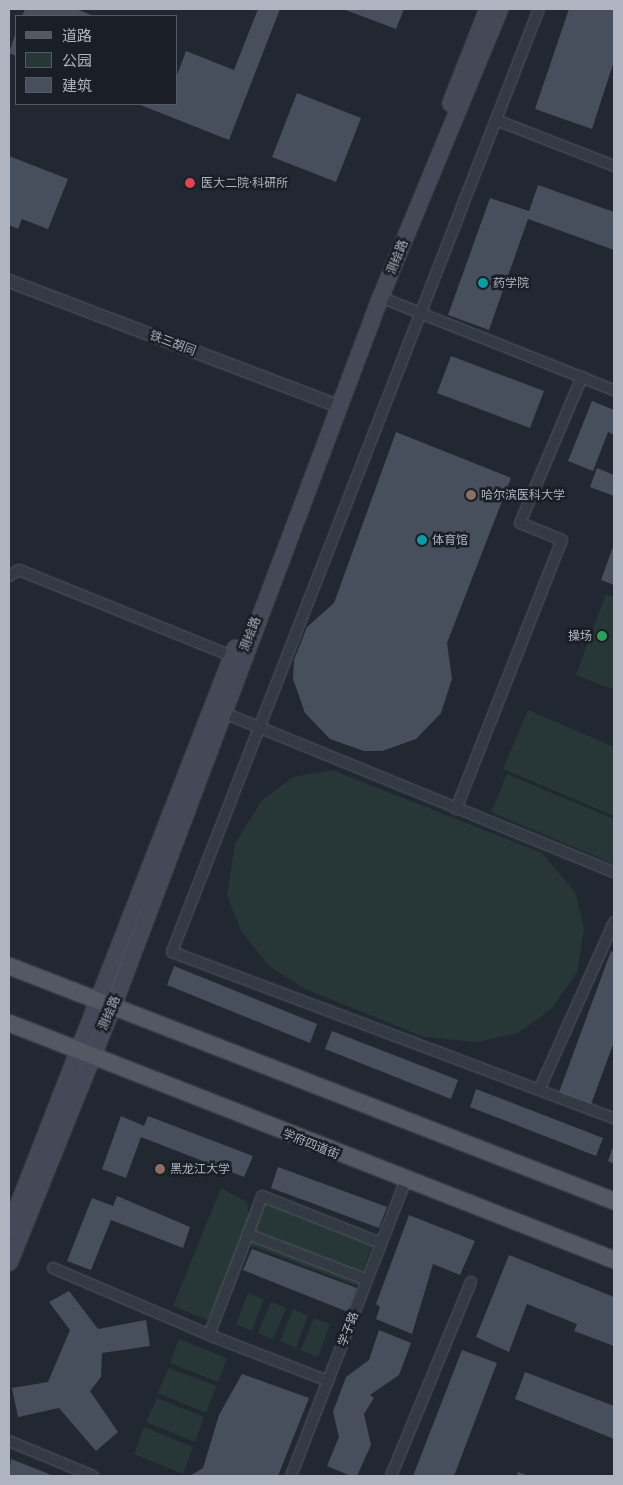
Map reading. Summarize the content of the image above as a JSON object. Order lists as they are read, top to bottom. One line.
{"streets":{"main road":["测绘路","学府四道街"],"street":["铁三胡同","学子路"]},"crossings":[["测绘路","铁三胡同"],["测绘路","学府四道街"],["学府四道街","学子路"]],"places":["医大二院·科研所","药学院","哈尔滨医科大学","体育馆","操场","黑龙江大学"],"legend":["道路","公园","建筑"]}
